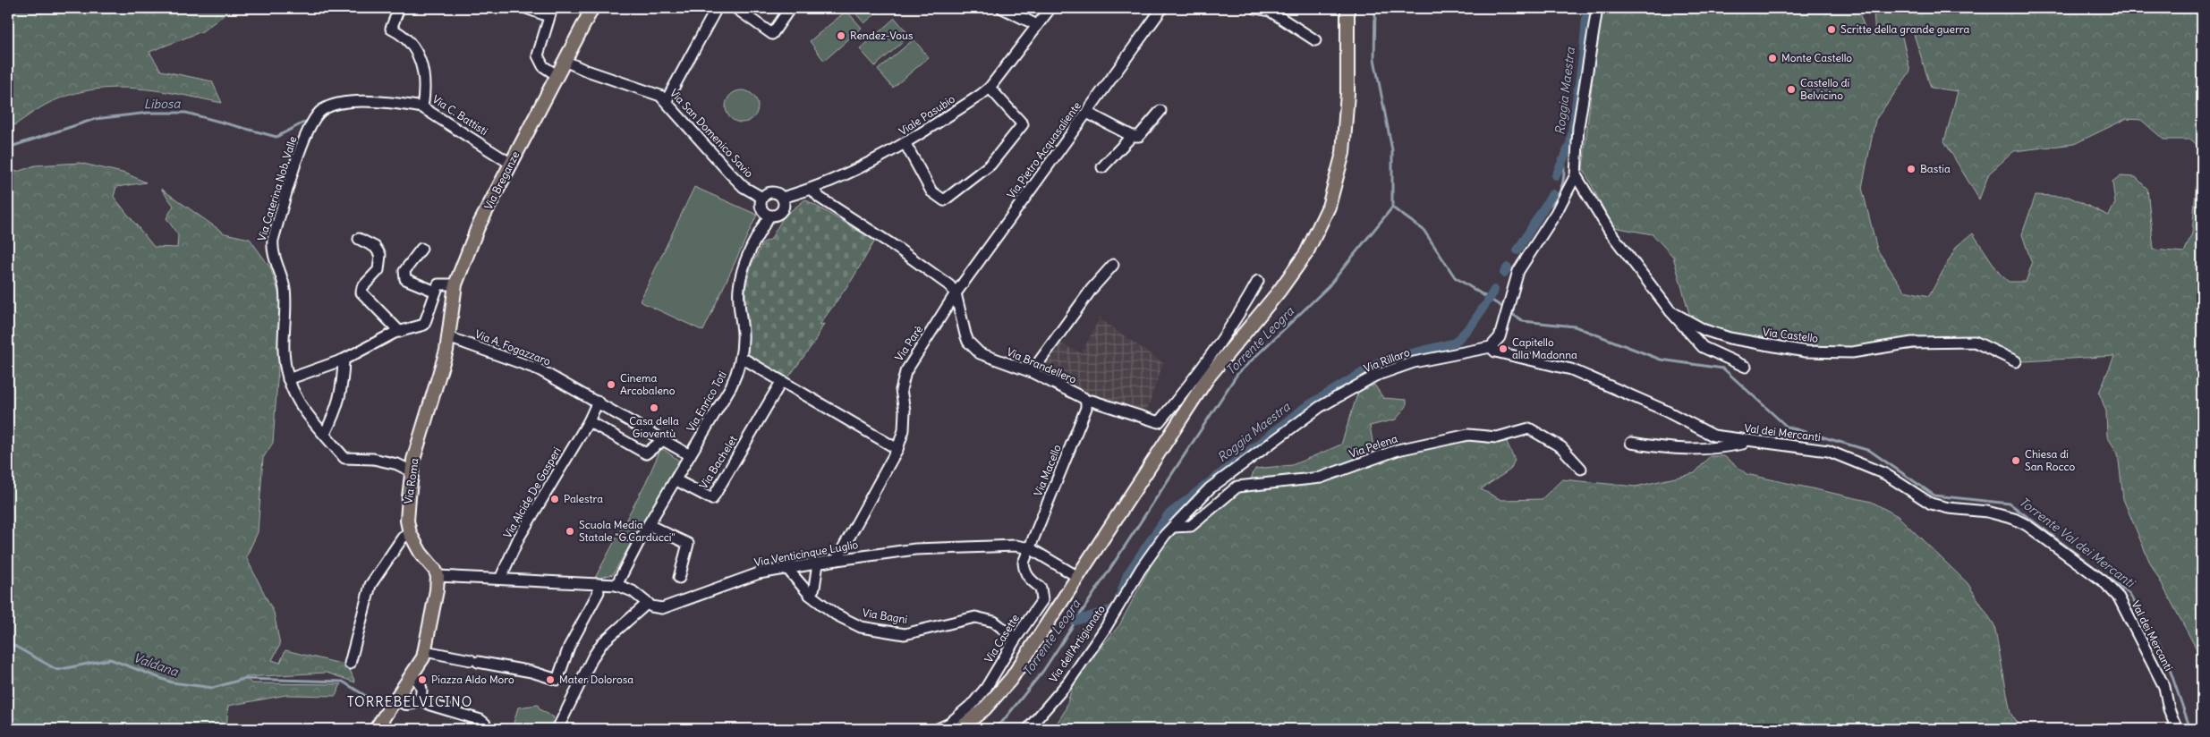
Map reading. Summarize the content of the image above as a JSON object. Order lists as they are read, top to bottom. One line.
{"streets":{"main road":["Via Breganze","Via Roma"],"street":["Via C. Battisti","Viale Pasubio","Via San Domenico Savio","Via Pietro Acquasaliente","Via Caterina Nob. Valle","Via Castello","Via Parè","Via A. Fogazzaro","Via Rillaro","Via Brandellero","Via Enrico Toti","Val dei Mercanti","Via Pelena","Via Bachelet","Via Macello","Via Alcide De Gasperi","Via Venticinque Luglio","Via Bagni","Via Casette","Via dell'Artigianato"]},"crossings":[["Via C. Battisti","Via Breganze"],["Via C. Battisti","Via Caterina Nob. Valle"],["Viale Pasubio","Via San Domenico Savio"],["Viale Pasubio","Via Enrico Toti"],["Via San Domenico Savio","Via Breganze"],["Via San Domenico Savio","Via Enrico Toti"],["Via Pietro Acquasaliente","Via Parè"],["Via Pietro Acquasaliente","Via Brandellero"],["Via Breganze","Via Roma"],["Via Caterina Nob. Valle","Via Roma"],["Via Parè","Via Venticinque Luglio"],["Via A. Fogazzaro","Via Enrico Toti"],["Via A. Fogazzaro","Via Roma"],["Via A. Fogazzaro","Via Alcide De Gasperi"],["Via Rillaro","Val dei Mercanti"],["Via Rillaro","Via Pelena"],["Via Rillaro","Via dell'Artigianato"],["Via Brandellero","Via Macello"],["Via Enrico Toti","Via Bachelet"],["Via Enrico Toti","Via Venticinque Luglio"],["Via Macello","Via Venticinque Luglio"],["Via Macello","Via Casette"],["Via Roma","Via Venticinque Luglio"],["Via Alcide De Gasperi","Via Venticinque Luglio"],["Via Venticinque Luglio","Via Bagni"],["Via Venticinque Luglio","Via Casette"],["Via Bagni","Via Casette"]],"districts":["TORREBELVICINO"],"water":["Roggia Maestra","Libosa","Torrente Leogra","Torrente Val dei Mercanti","Valdana"],"places":["Scritte della grande guerra","Rendez-Vous","Monte Castello","Castello di Belvicino","Bastia","Capitello alla Madonna","Cinema Arcobaleno","Casa della Gioventù","Chiesa di San Rocco","Palestra","Scuola Media Statale \"G.Carducci\"","Piazza Aldo Moro","Mater Dolorosa"]}
